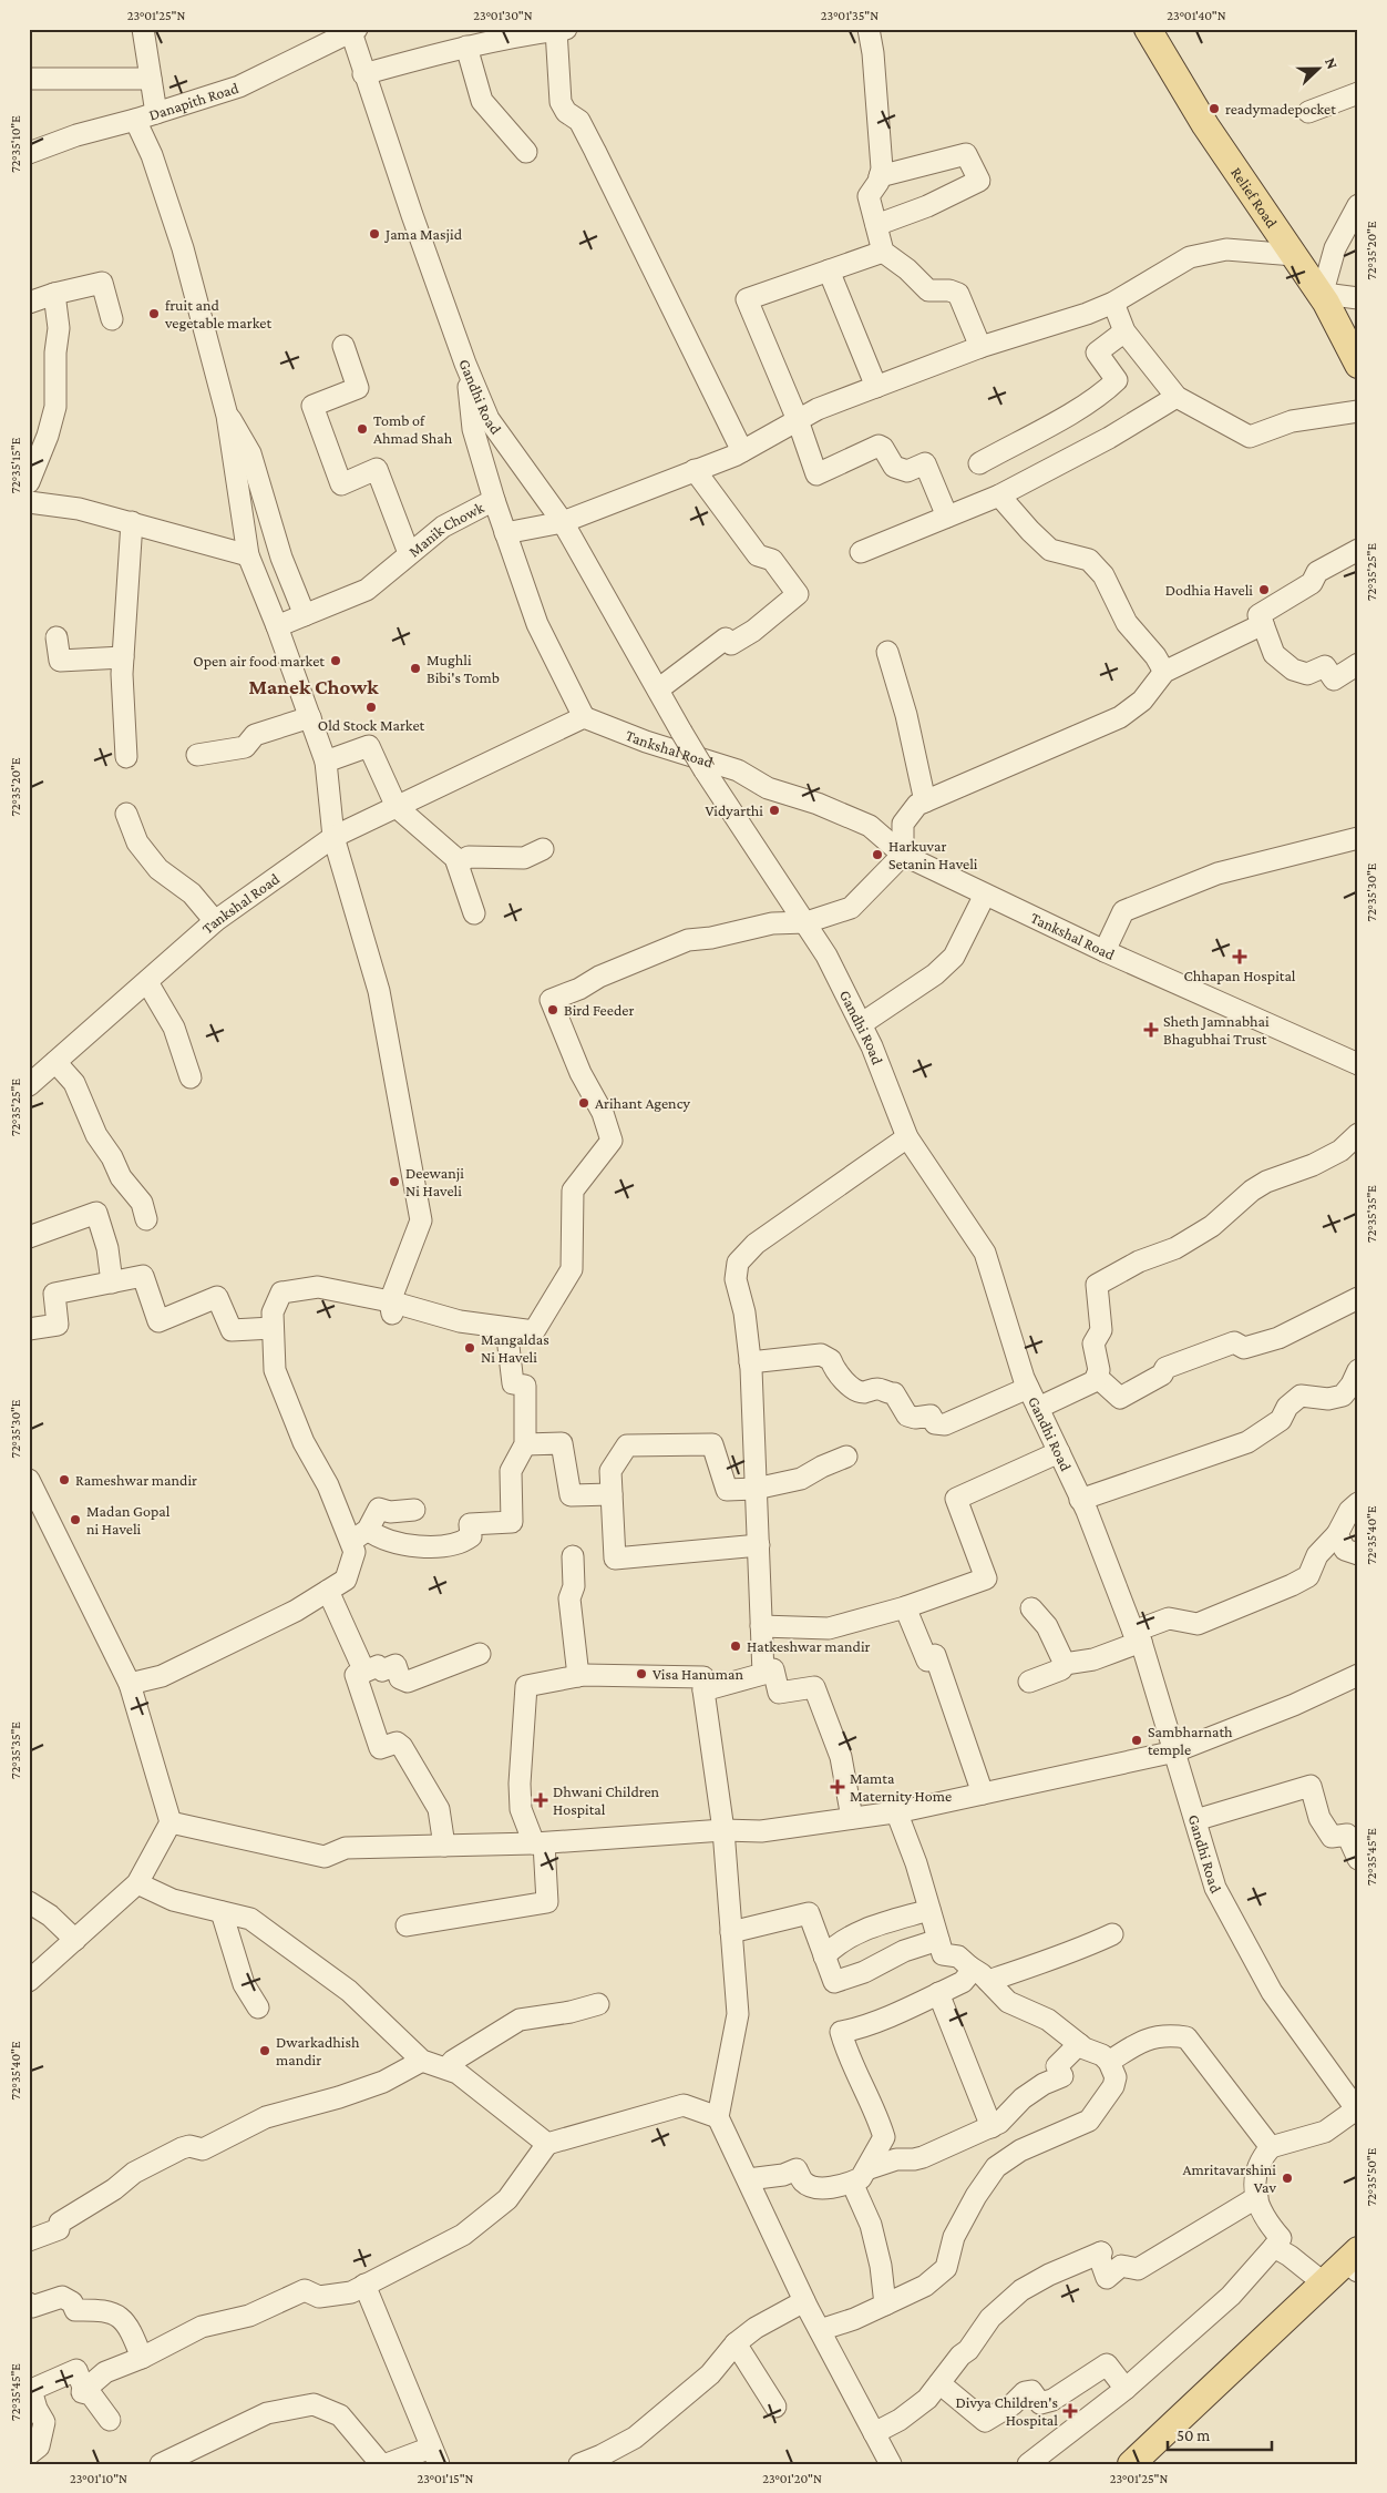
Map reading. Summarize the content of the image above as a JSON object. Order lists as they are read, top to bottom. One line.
{"streets":{"main road":["Relief Road"],"street":["Danapith Road","Gandhi Road","Manik Chowk","Tankshal Road"]},"crossings":[["Danapith Road","Gandhi Road"],["Gandhi Road","Manik Chowk"]],"districts":["Manek Chowk"],"places":{"other":["readymadepocket","Jama Masjid","fruit and vegetable market","Tomb of Ahmad Shah","Dodhia Haveli","Open air food market","Mughli Bibi's Tomb","Old Stock Market","Vidyarthi","Harkuvar Setanin Haveli","Bird Feeder","Arihant Agency","Deewanji Ni Haveli","Mangaldas Ni Haveli","Rameshwar mandir","Madan Gopal ni Haveli","Hatkeshwar mandir","Visa Hanuman","Sambharnath temple","Dwarkadhish mandir","Amritavarshini Vav"],"health":["Chhapan Hospital","Sheth Jamnabhai Bhagubhai Trust","Mamta Maternity Home","Dhwani Children Hospital","Divya Children's Hospital"]},"scale_bar":"50 m","north":"right","coordinates":["23°01'25\"N","23°01'30\"N","23°01'35\"N","23°01'40\"N","72°35'10\"E","72°35'20\"E","72°35'15\"E","72°35'25\"E","72°35'30\"E","72°35'35\"E","72°35'40\"E","72°35'45\"E","72°35'50\"E","23°01'10\"N","23°01'15\"N","23°01'20\"N"]}
